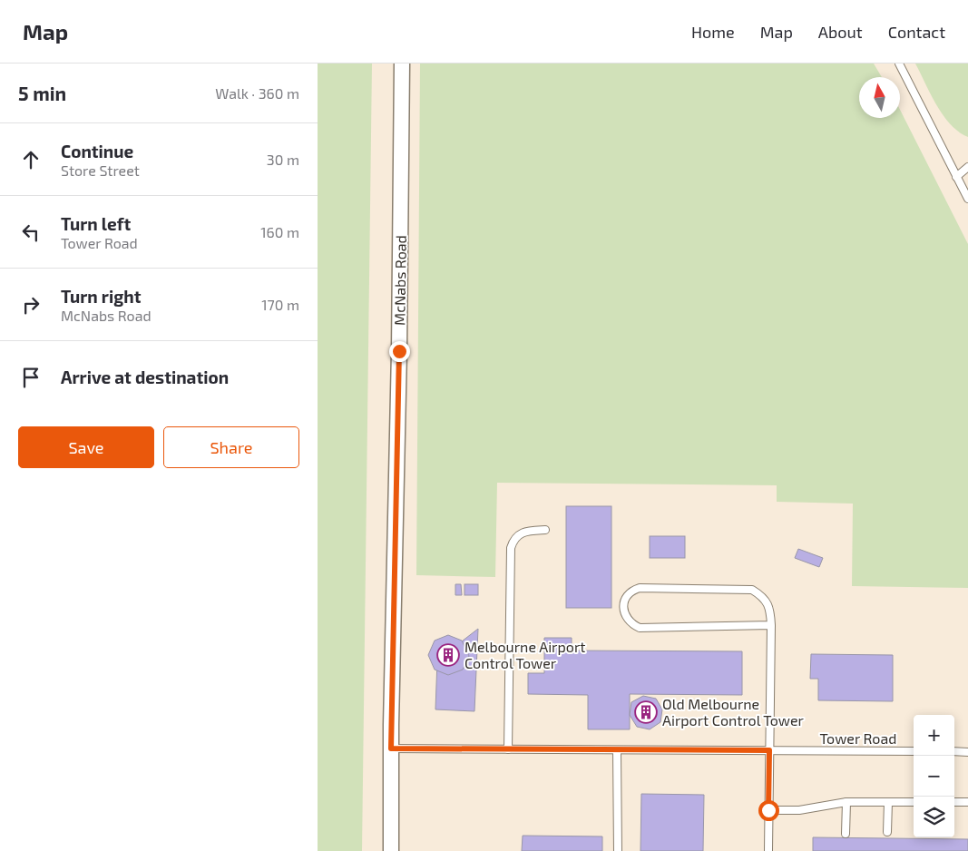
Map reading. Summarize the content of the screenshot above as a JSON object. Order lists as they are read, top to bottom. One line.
{"streets":{"street":["McNabs Road"],"lane":["Tower Road"]},"crossings":[["McNabs Road","Tower Road"]],"places":{"building":["Melbourne Airport Control Tower","Old Melbourne Airport Control Tower"]},"north":"top","page":{"header":"Map","nav":["Home","Map","About","Contact"],"heading":["5 min","Walk · 360 m"],"list":[["Continue","Store Street","30 m"],["Turn left","Tower Road","160 m"],["Turn right","McNabs Road","170 m"],"Arrive at destination"],"buttons":["Save","Share"],"map_buttons":["+","−"]}}
